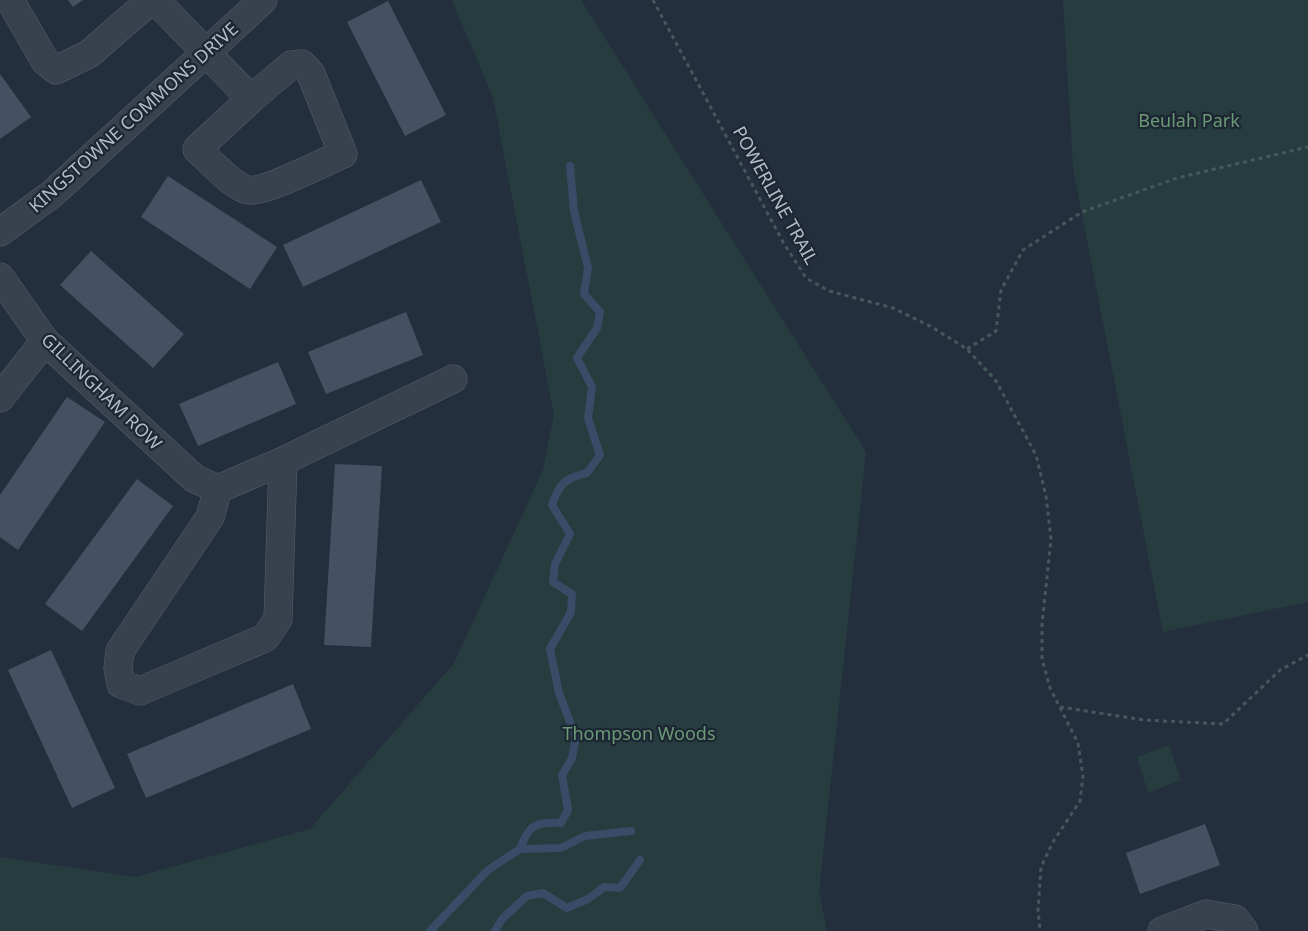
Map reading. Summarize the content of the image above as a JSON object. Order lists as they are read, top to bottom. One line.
{"streets":{"street":["KINGSTOWNE COMMONS DRIVE","GILLINGHAM ROW"],"path":["POWERLINE TRAIL"]},"parks":["Beulah Park","Thompson Woods"]}
